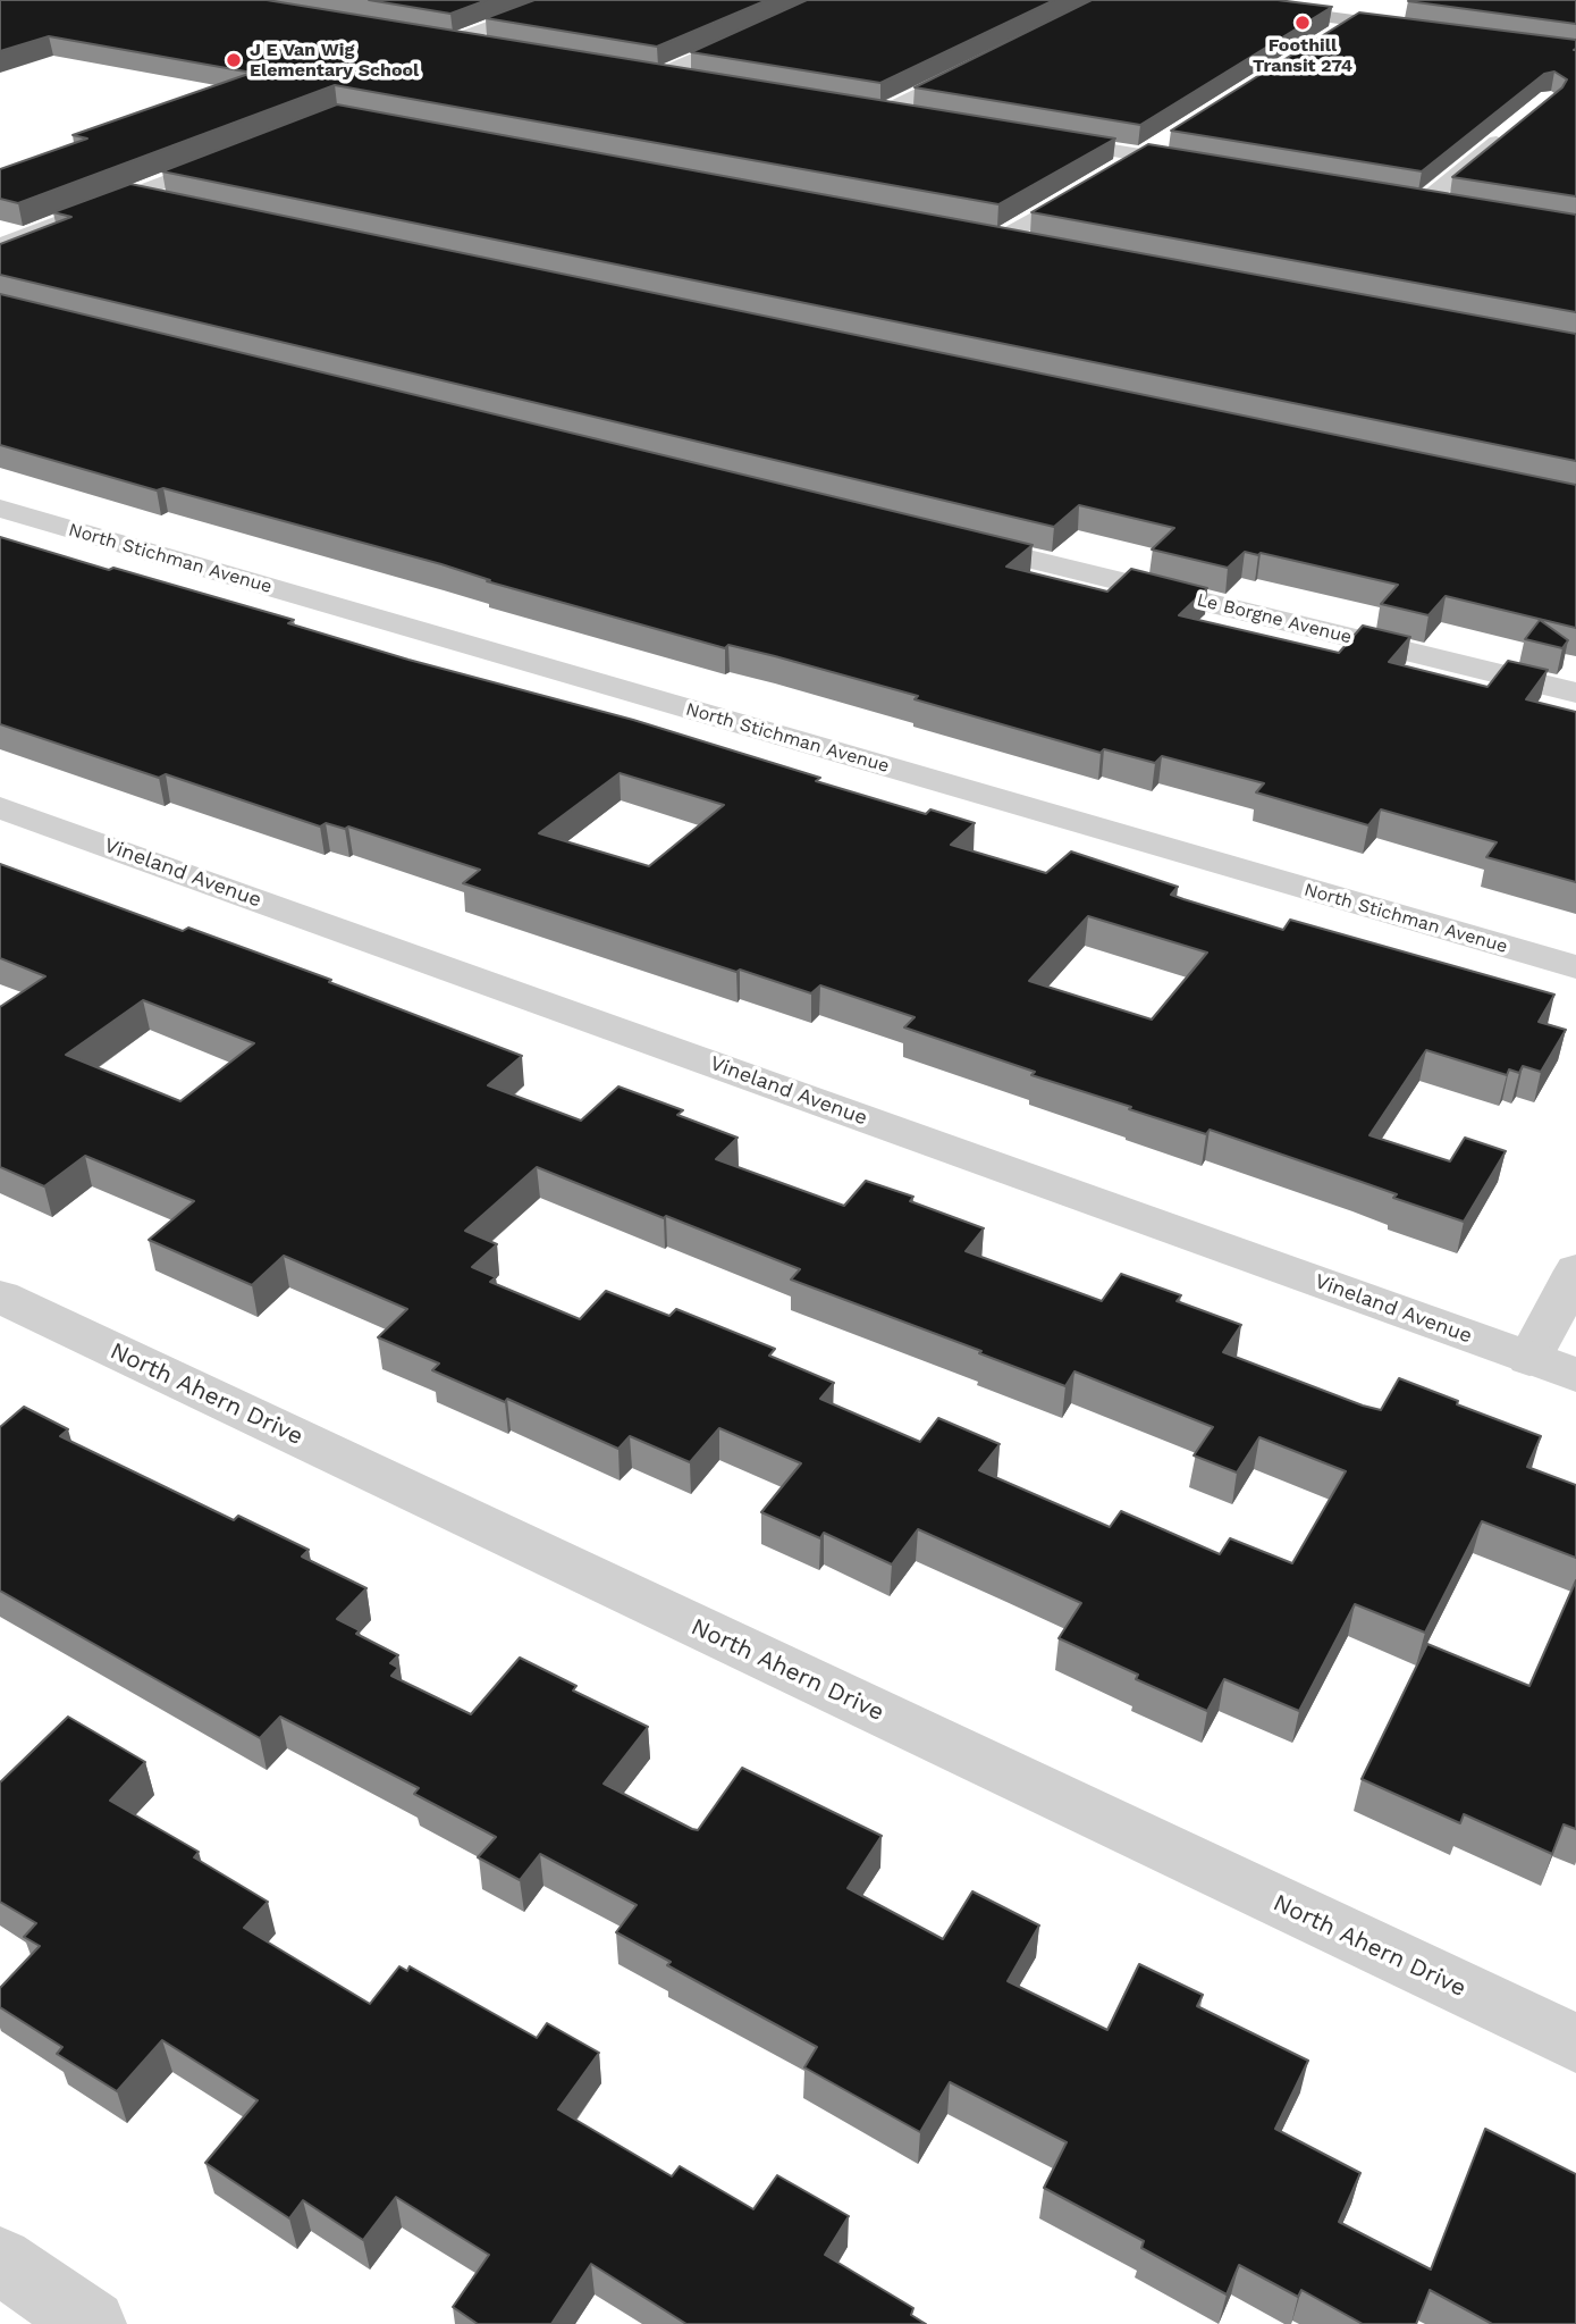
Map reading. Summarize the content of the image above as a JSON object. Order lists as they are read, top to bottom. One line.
{"streets":{"street":["North Stichman Avenue","Le Borgne Avenue","Vineland Avenue","North Ahern Drive"]},"places":["Foothill Transit 274","J E Van Wig Elementary School"]}
